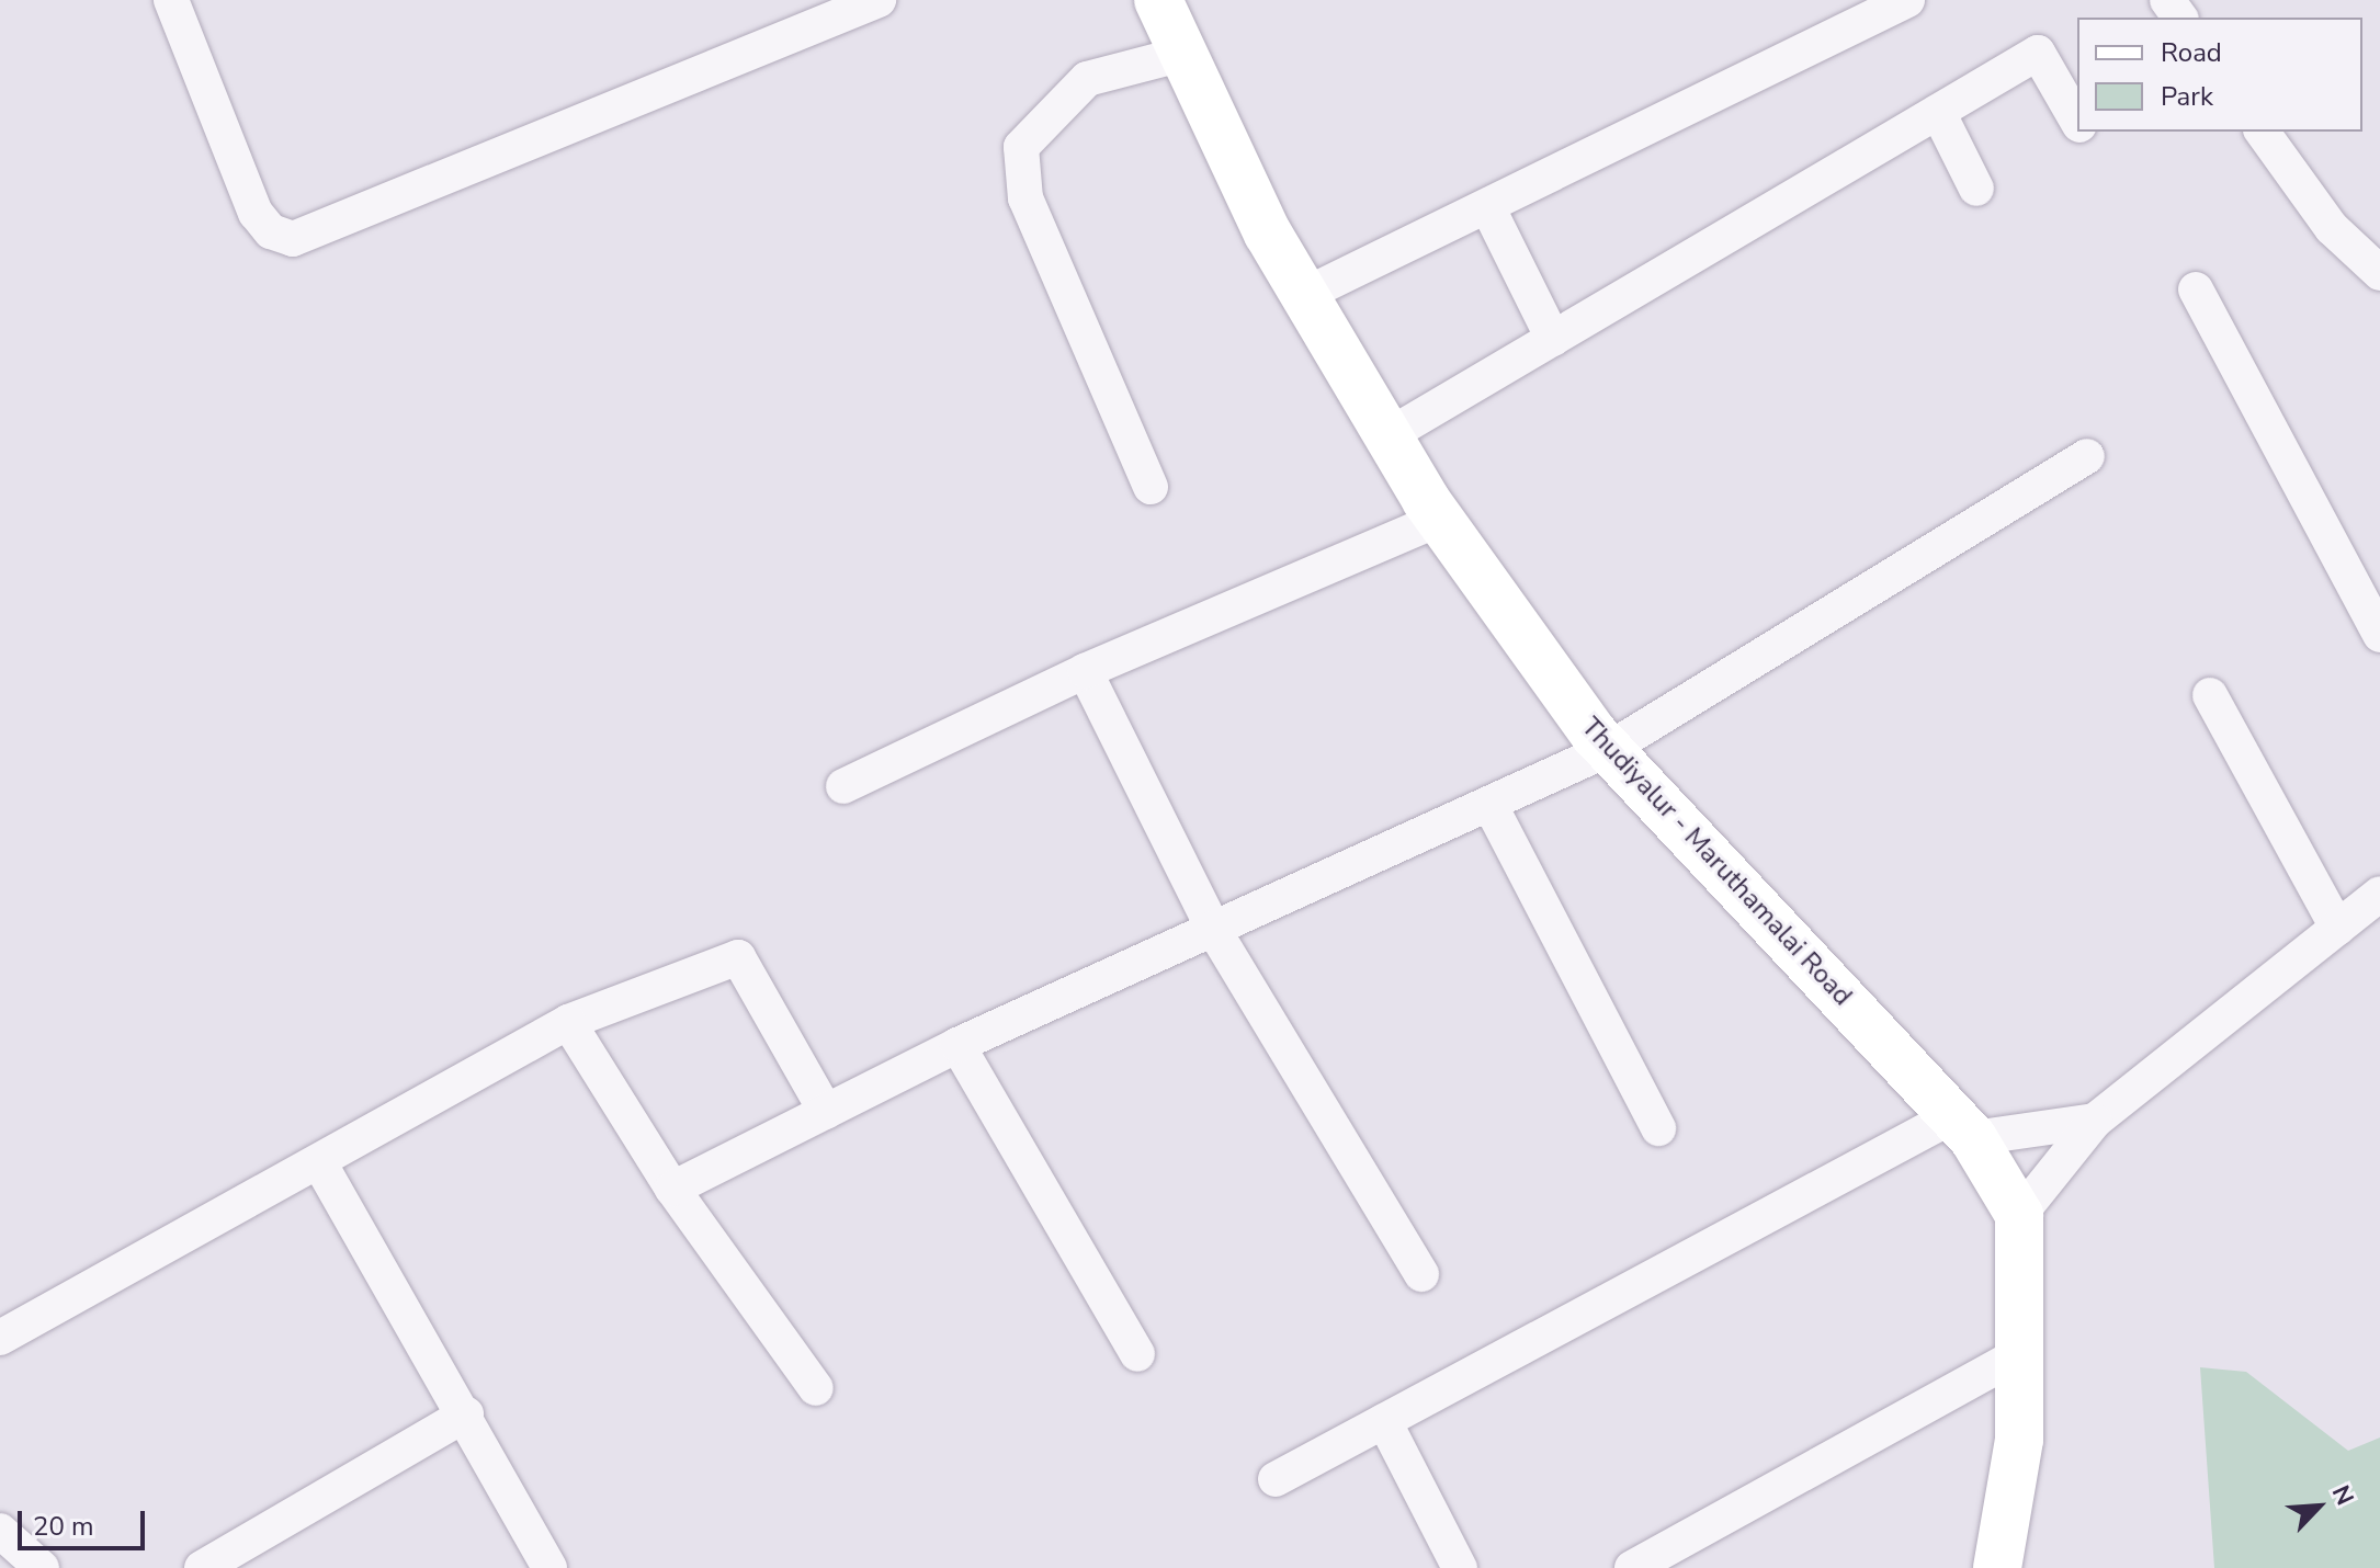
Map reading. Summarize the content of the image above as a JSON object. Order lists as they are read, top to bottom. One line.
{"streets":{"main road":["Thudiyalur - Maruthamalai Road"]},"legend":["Road","Park"],"scale_bar":"20 m","north":"top right"}
